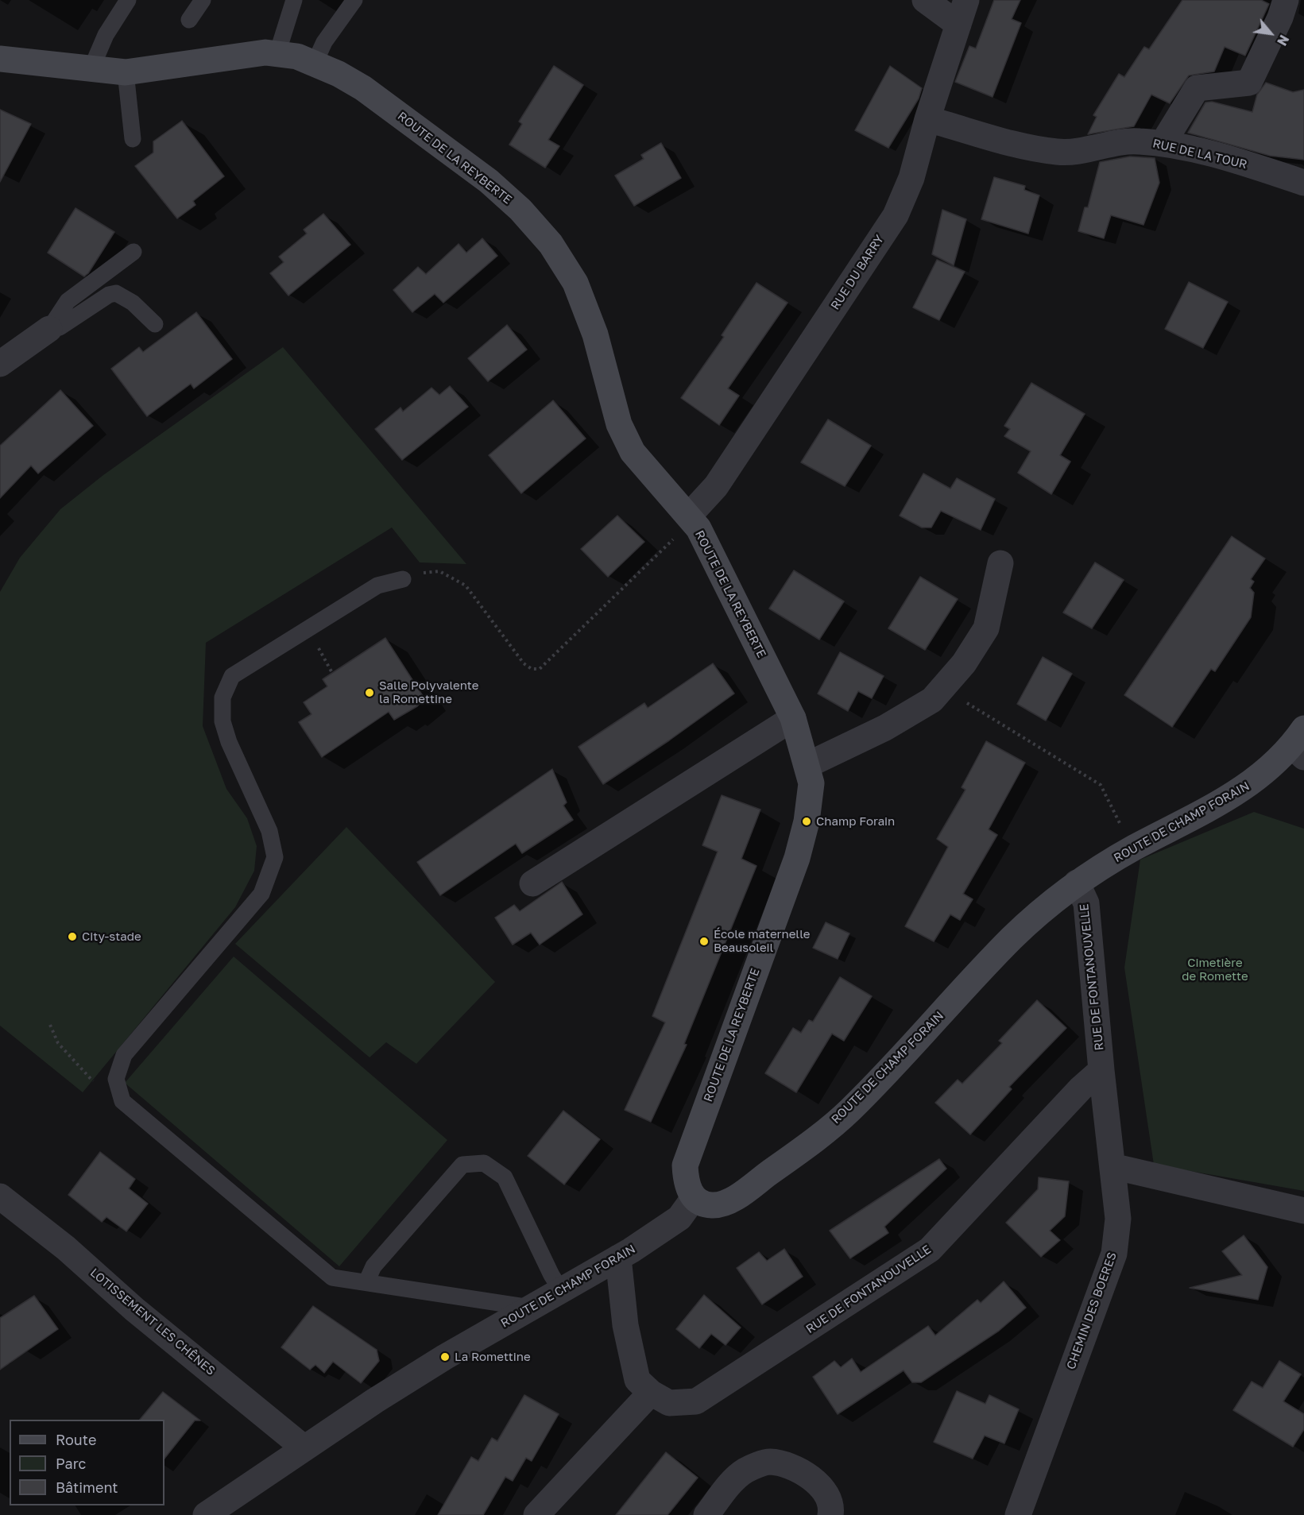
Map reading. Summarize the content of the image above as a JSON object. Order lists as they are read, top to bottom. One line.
{"streets":{"main road":["ROUTE DE LA REYBERTE","ROUTE DE CHAMP FORAIN"],"street":["RUE DE LA TOUR","RUE DU BARRY","RUE DE FONTANOUVELLE","CHEMIN DES BOERES","LOTISSEMENT LES CHÊNES"]},"crossings":[["RUE DE LA TOUR","RUE DU BARRY"],["ROUTE DE LA REYBERTE","RUE DU BARRY"],["ROUTE DE LA REYBERTE","ROUTE DE CHAMP FORAIN"],["ROUTE DE CHAMP FORAIN","RUE DE FONTANOUVELLE"],["ROUTE DE CHAMP FORAIN","LOTISSEMENT LES CHÊNES"],["RUE DE FONTANOUVELLE","CHEMIN DES BOERES"]],"parks":["Cimetière de Romette"],"places":["Salle Polyvalente la Romettine","Champ Forain","City-stade","École maternelle Beausoleil","La Romettine"],"legend":["Route","Parc","Bâtiment"],"north":"bottom right"}
